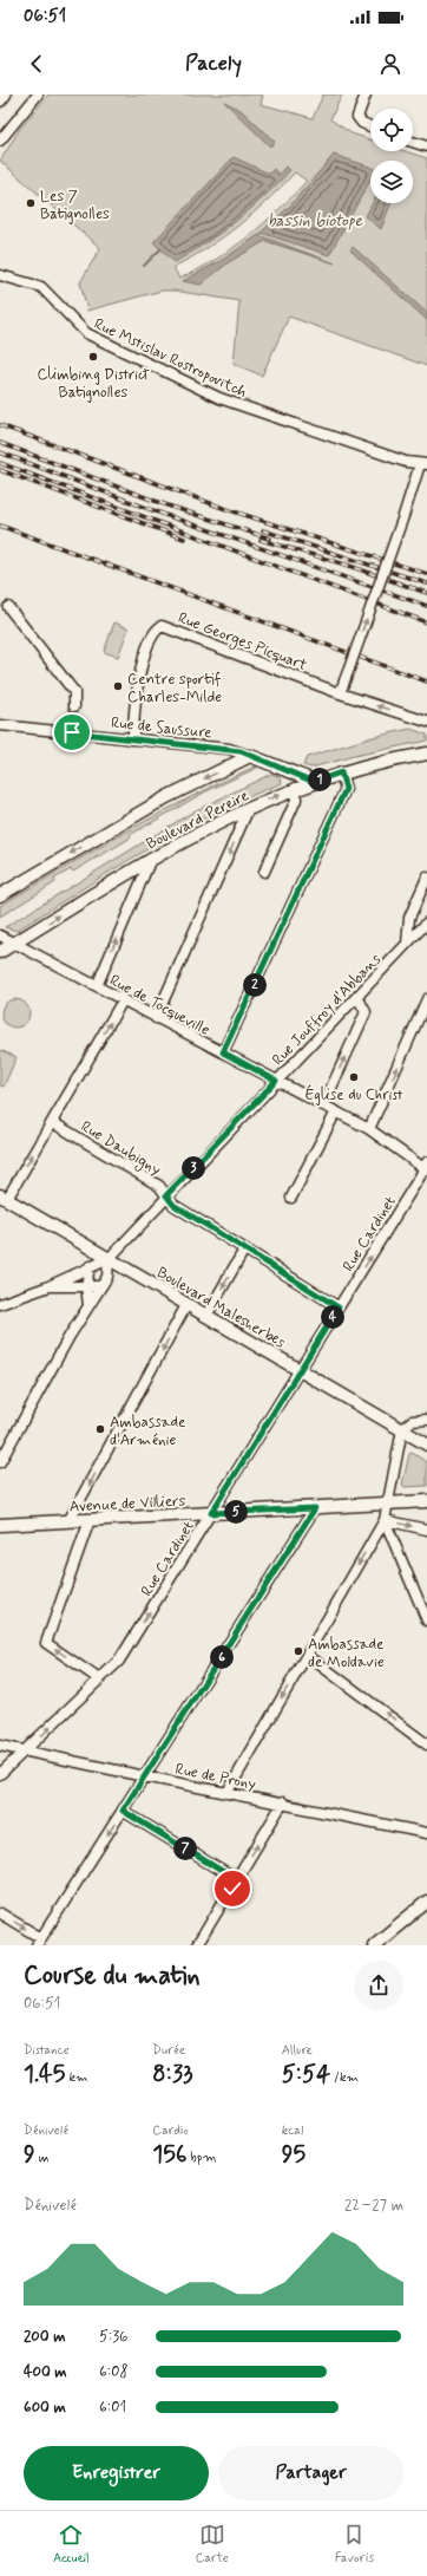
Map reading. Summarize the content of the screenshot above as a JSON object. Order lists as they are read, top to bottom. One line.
{"streets":{"main road":["Rue de Saussure","Boulevard Pereire","Boulevard Malesherbes","Avenue de Villiers"],"street":["Rue Mstislav Rostropovitch","Rue Georges Picquart","Rue de Tocqueville","Rue Jouffroy d'Abbans","Rue Daubigny","Rue Cardinet","Rue de Prony"]},"crossings":[["Rue Georges Picquart","Rue de Saussure"],["Rue de Saussure","Boulevard Pereire"],["Boulevard Pereire","Rue de Tocqueville"],["Rue de Tocqueville","Rue Jouffroy d'Abbans"],["Rue de Tocqueville","Rue Cardinet"],["Rue Jouffroy d'Abbans","Rue Daubigny"],["Rue Jouffroy d'Abbans","Boulevard Malesherbes"],["Rue Daubigny","Rue Cardinet"],["Rue Cardinet","Boulevard Malesherbes"],["Rue Cardinet","Avenue de Villiers"],["Rue Cardinet","Rue de Prony"]],"water":["bassin biotope"],"places":["Les 7 Batignolles","Climbing District Batignolles","Centre sportif Charles-Milde","Église du Christ","Ambassade d'Arménie","Ambassade de Moldavie"],"page":{"status":"06:51","header":"Pacely","pins":["1","2","3","4","5","6","7"],"heading":["Course du matin","06:51"],"stats":[["Distance","1.45 km"],["Durée","8:33"],["Allure","5:54 /km"],["Dénivelé","9 m"],["Cardio","156 bpm"],["kcal","95"]],"chart":["Dénivelé","22–27 m"],"list":[{"name":"200 m","note":"5:36"},{"name":"400 m","note":"6:08"},{"name":"600 m","note":"6:01"}],"buttons":["Enregistrer","Partager"],"tabs":["Accueil","Carte","Favoris"]}}
